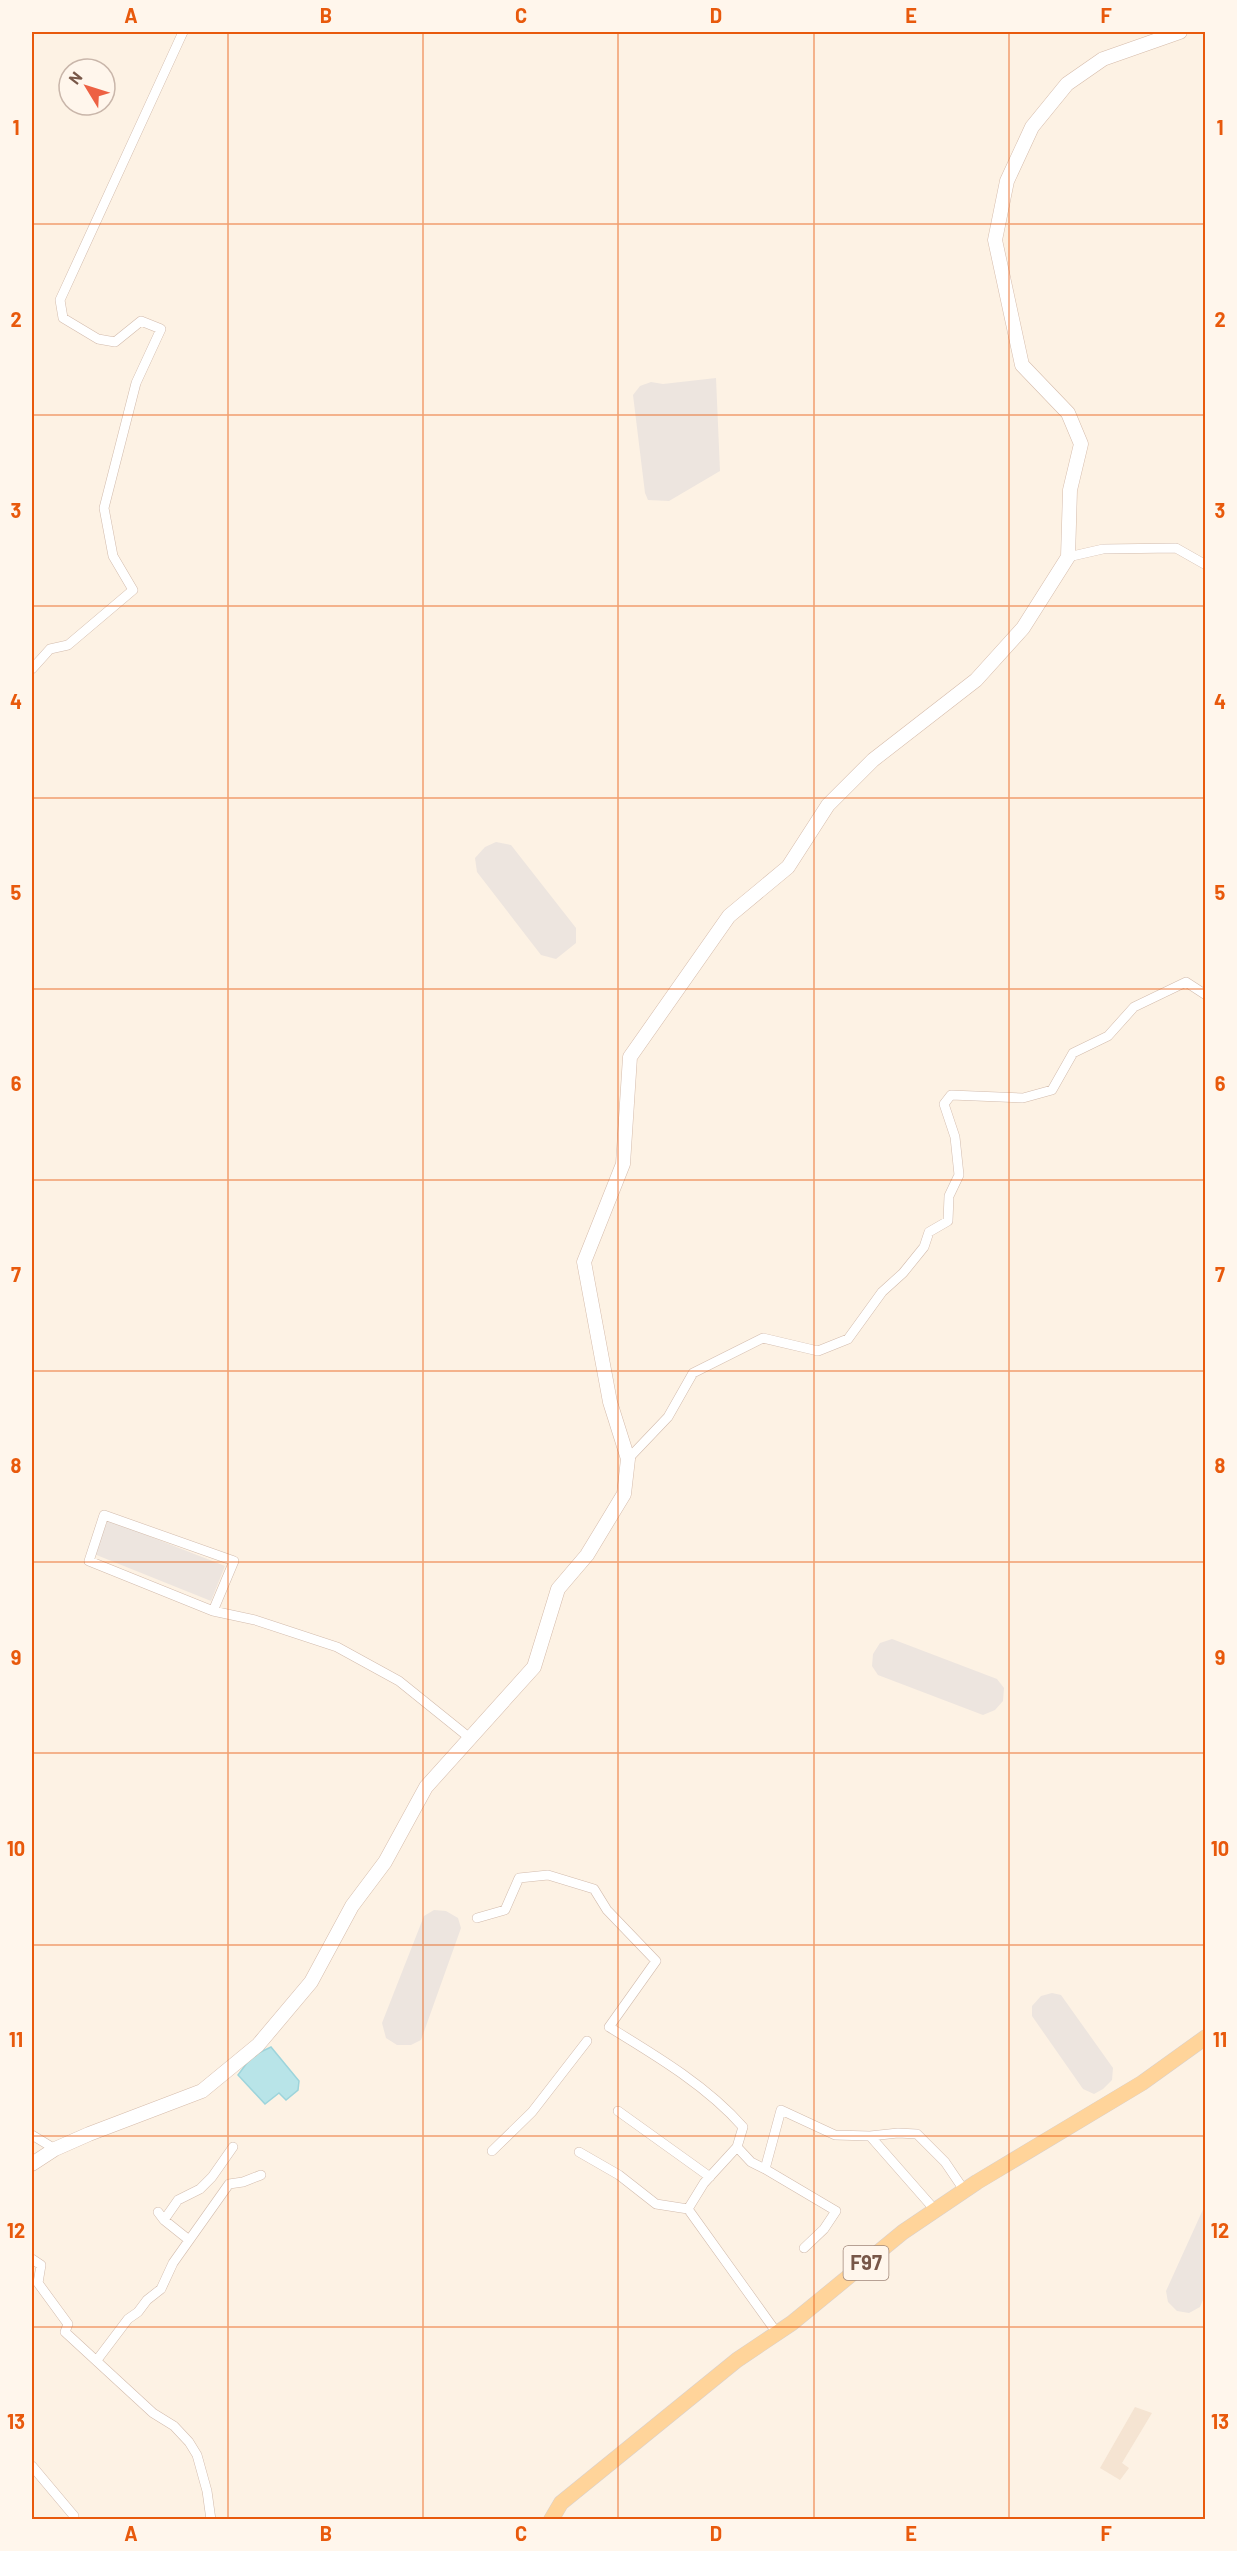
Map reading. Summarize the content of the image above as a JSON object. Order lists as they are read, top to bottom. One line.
{"streets":{"main road":["F97"]},"north":"top left","grid":{"columns":["A","B","C","D","E","F"],"rows":["1","2","3","4","5","6","7","8","9","10","11","12","13"]}}
